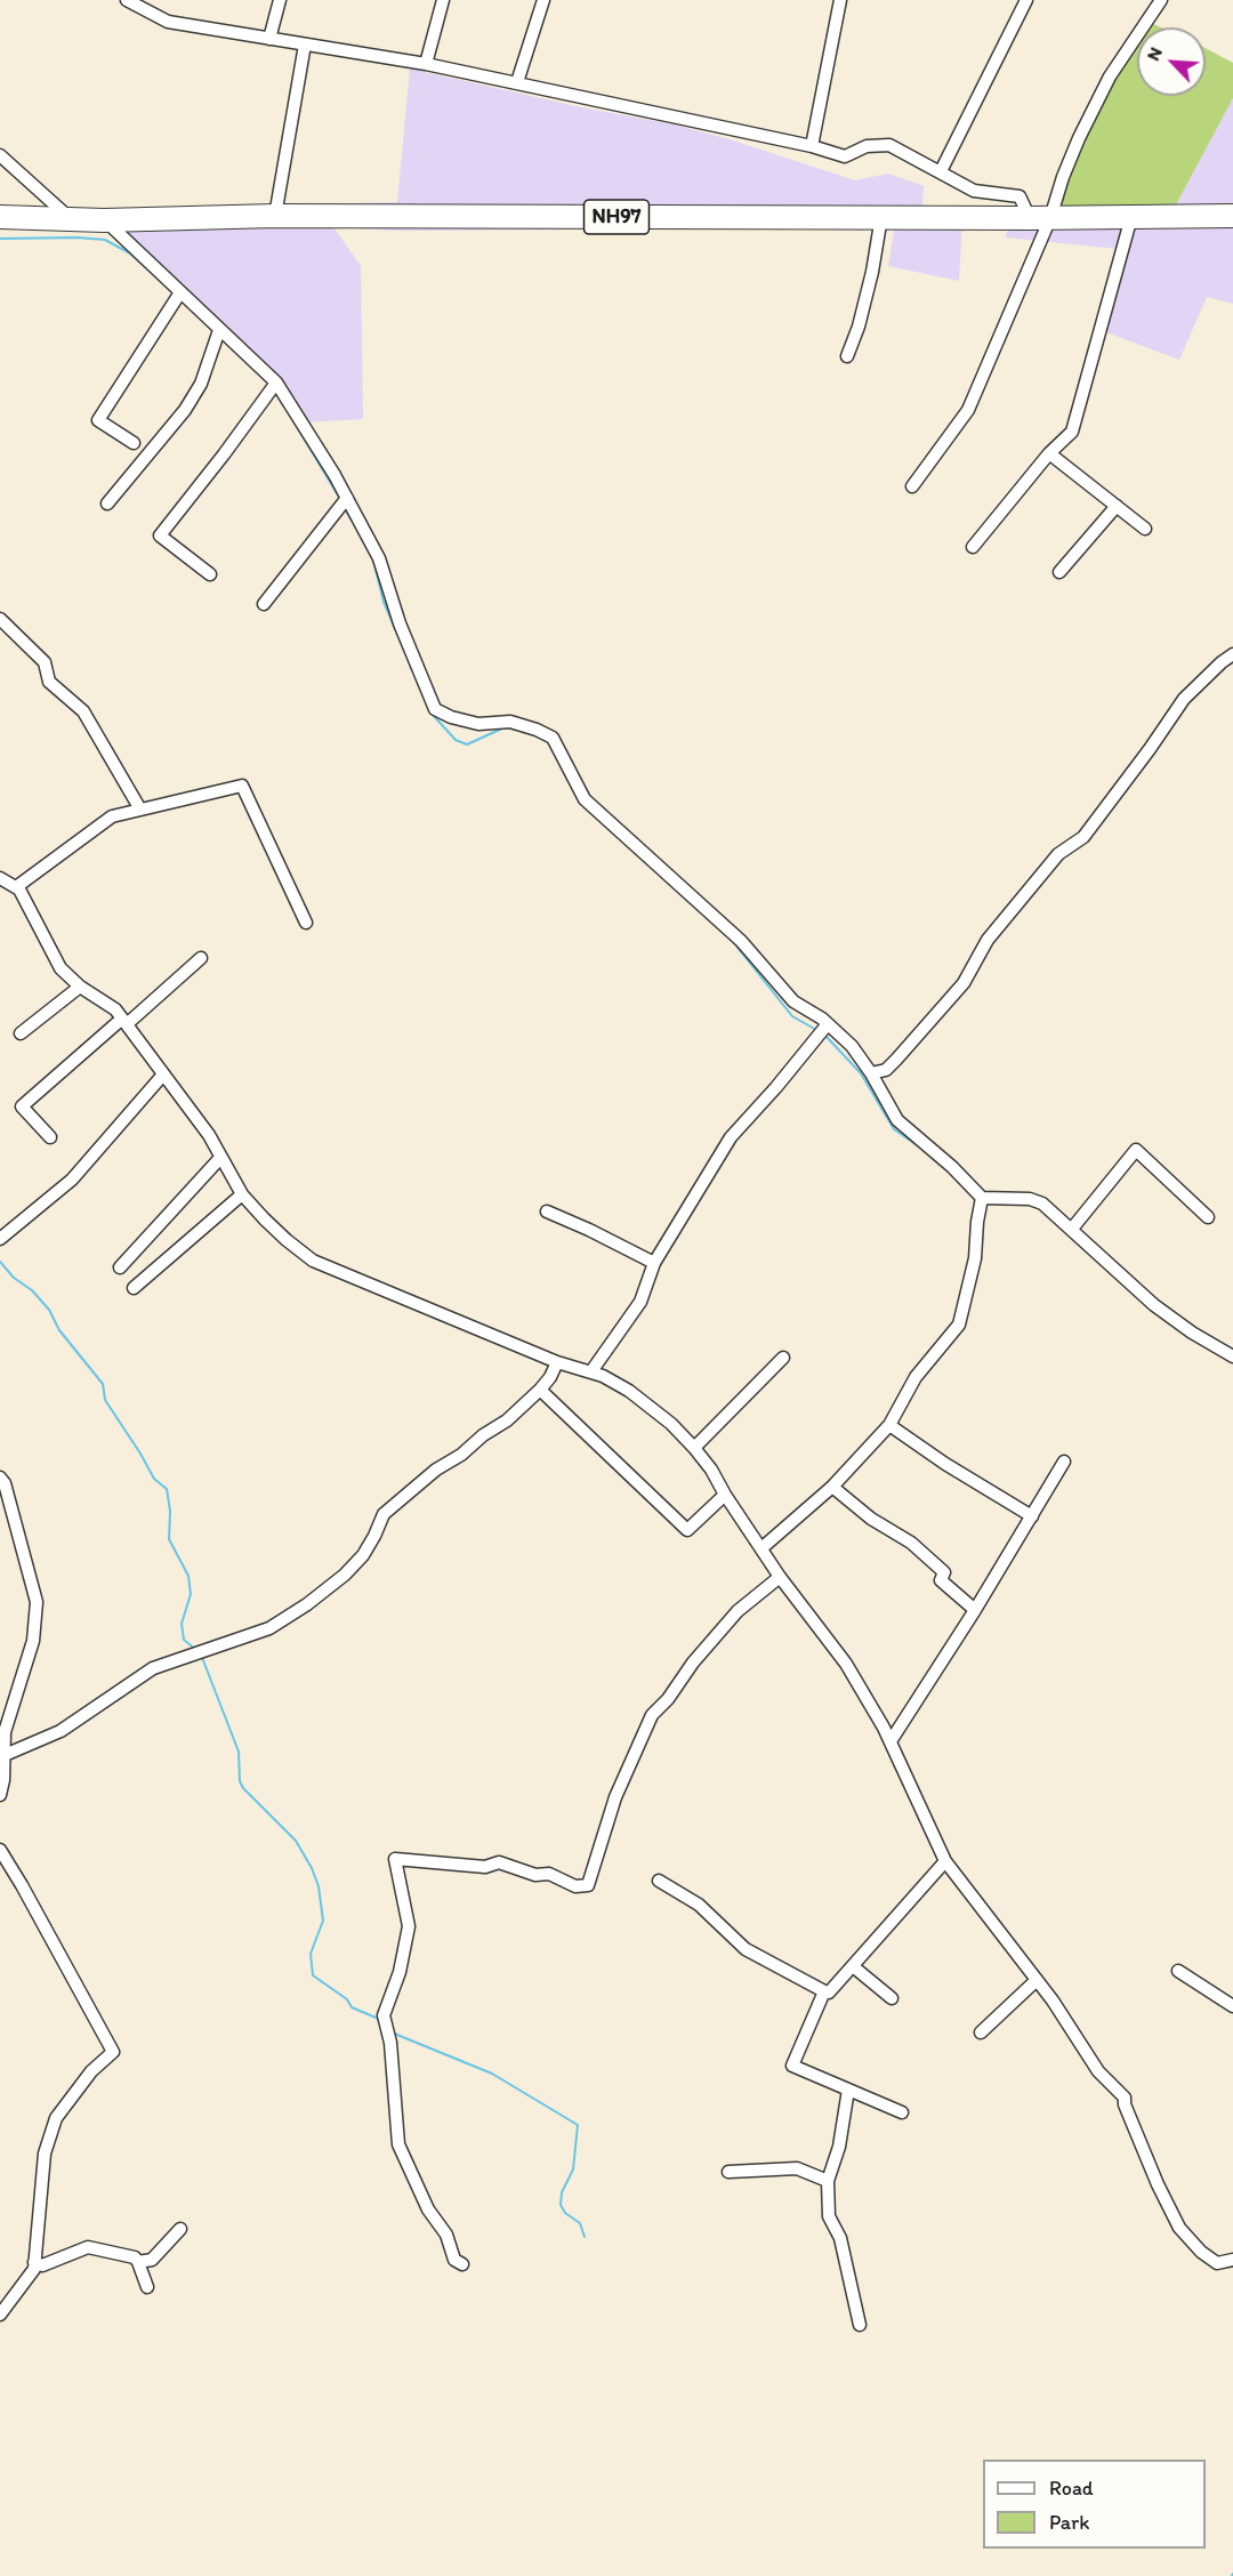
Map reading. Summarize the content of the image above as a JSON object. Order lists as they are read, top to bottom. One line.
{"streets":{"highway":["NH97"]},"legend":["Road","Park"],"north":"top left"}
